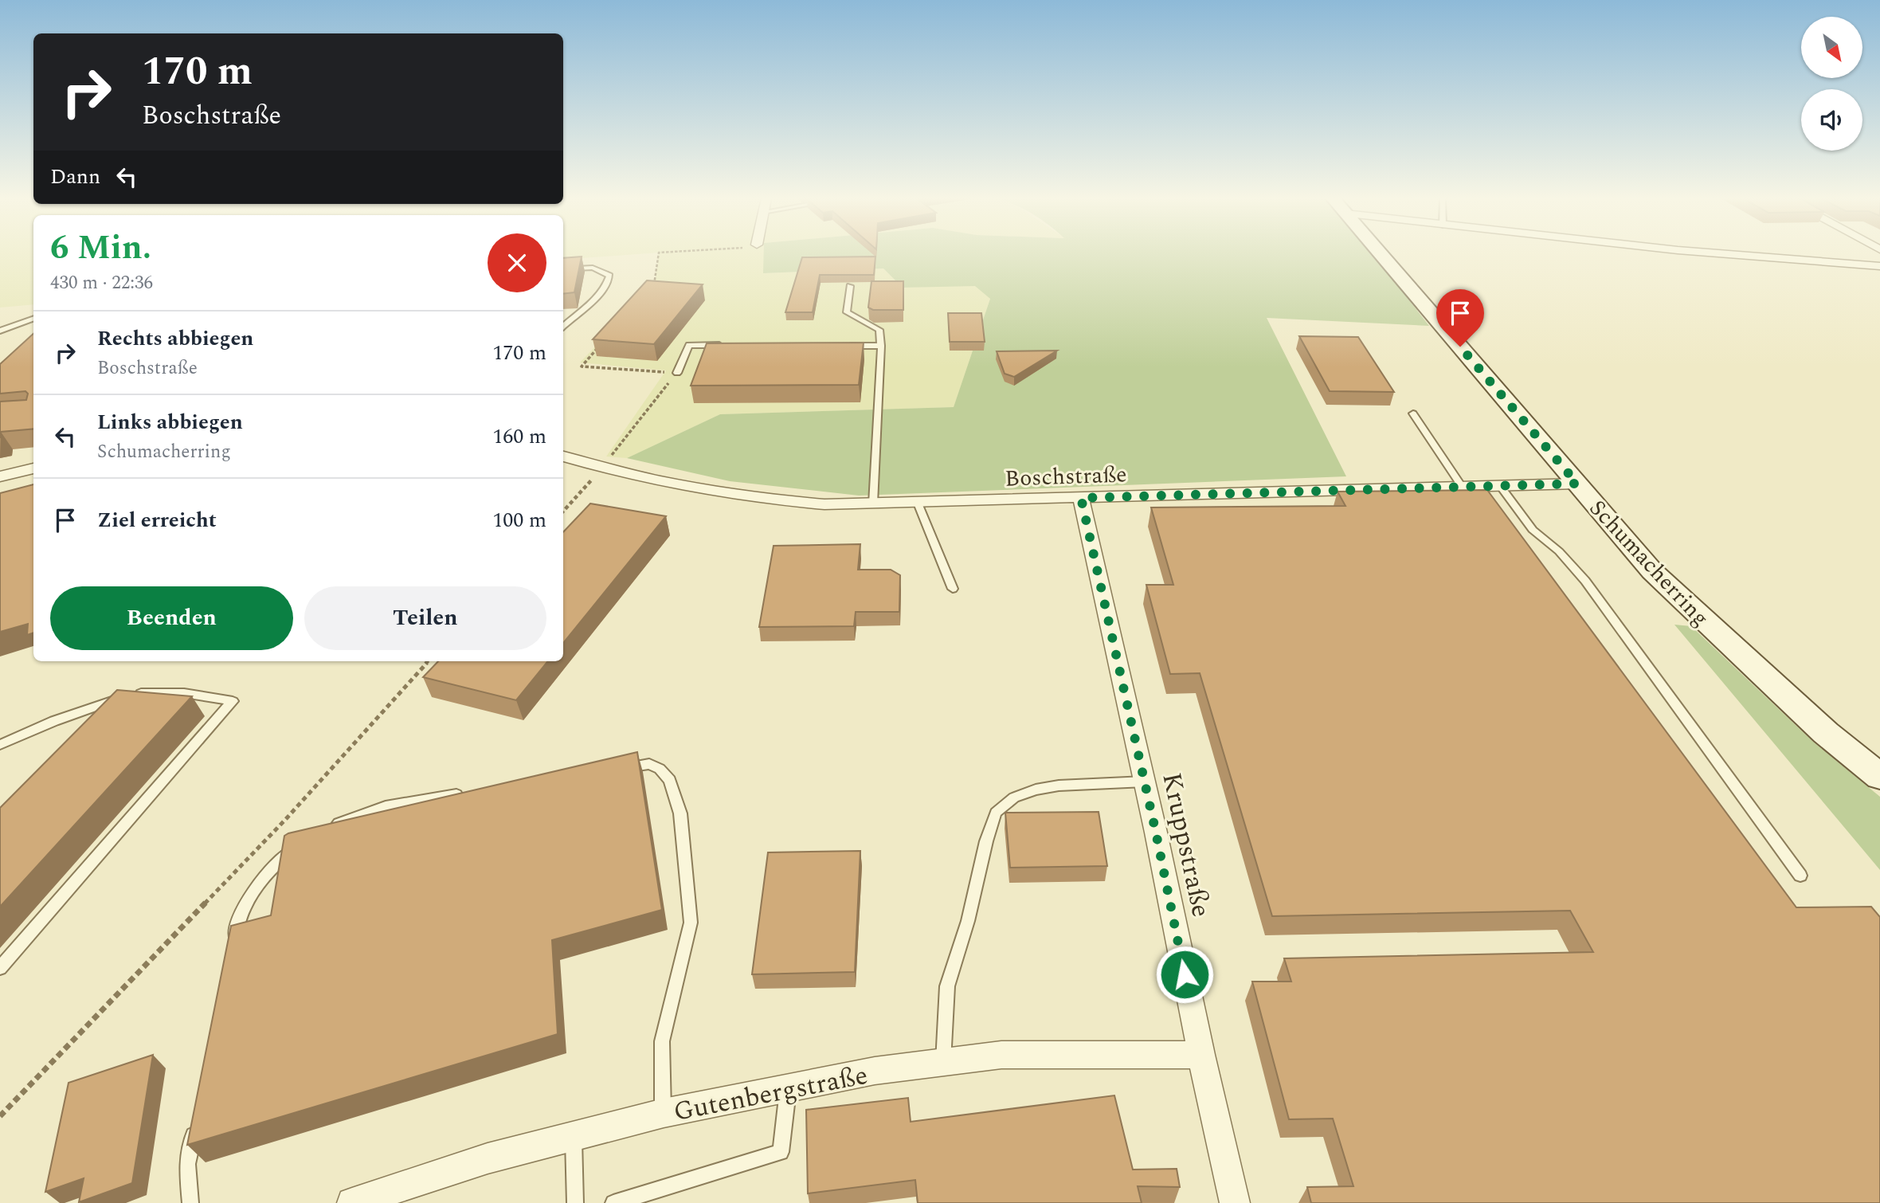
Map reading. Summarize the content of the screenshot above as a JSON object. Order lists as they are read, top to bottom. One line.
{"streets":{"main road":["Schumacherring"],"street":["Boschstraße","Kruppstraße","Gutenbergstraße"]},"crossings":[["Boschstraße","Schumacherring"],["Boschstraße","Kruppstraße"],["Kruppstraße","Gutenbergstraße"]],"north":"bottom right","page":{"turn":["170 m","Boschstraße"],"then":"Dann","heading":["6 Min.","430 m · 22:36"],"list":[{"name":"Rechts abbiegen","note":"Boschstraße","value":"170 m"},{"name":"Links abbiegen","note":"Schumacherring","value":"160 m"},{"name":"Ziel erreicht","value":"100 m"}],"buttons":["Beenden","Teilen"]}}
